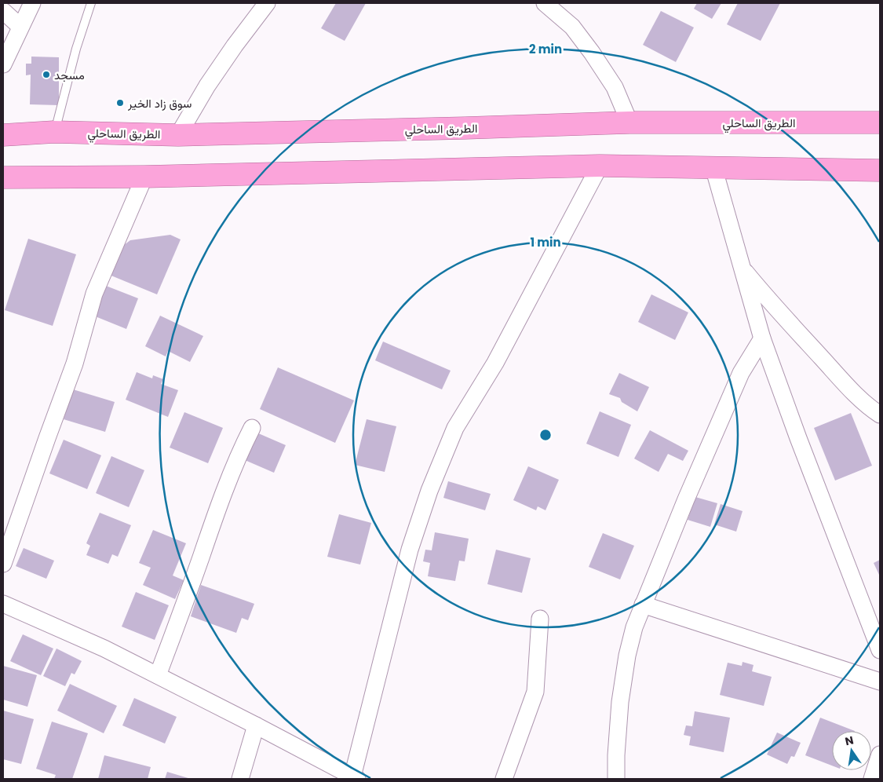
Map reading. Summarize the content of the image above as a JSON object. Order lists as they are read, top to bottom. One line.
{"streets":{"highway":["الطريق الساحلي"]},"places":["مسجد","سوق زاد الخير"],"north":"top","rings":["2 min","1 min"]}
